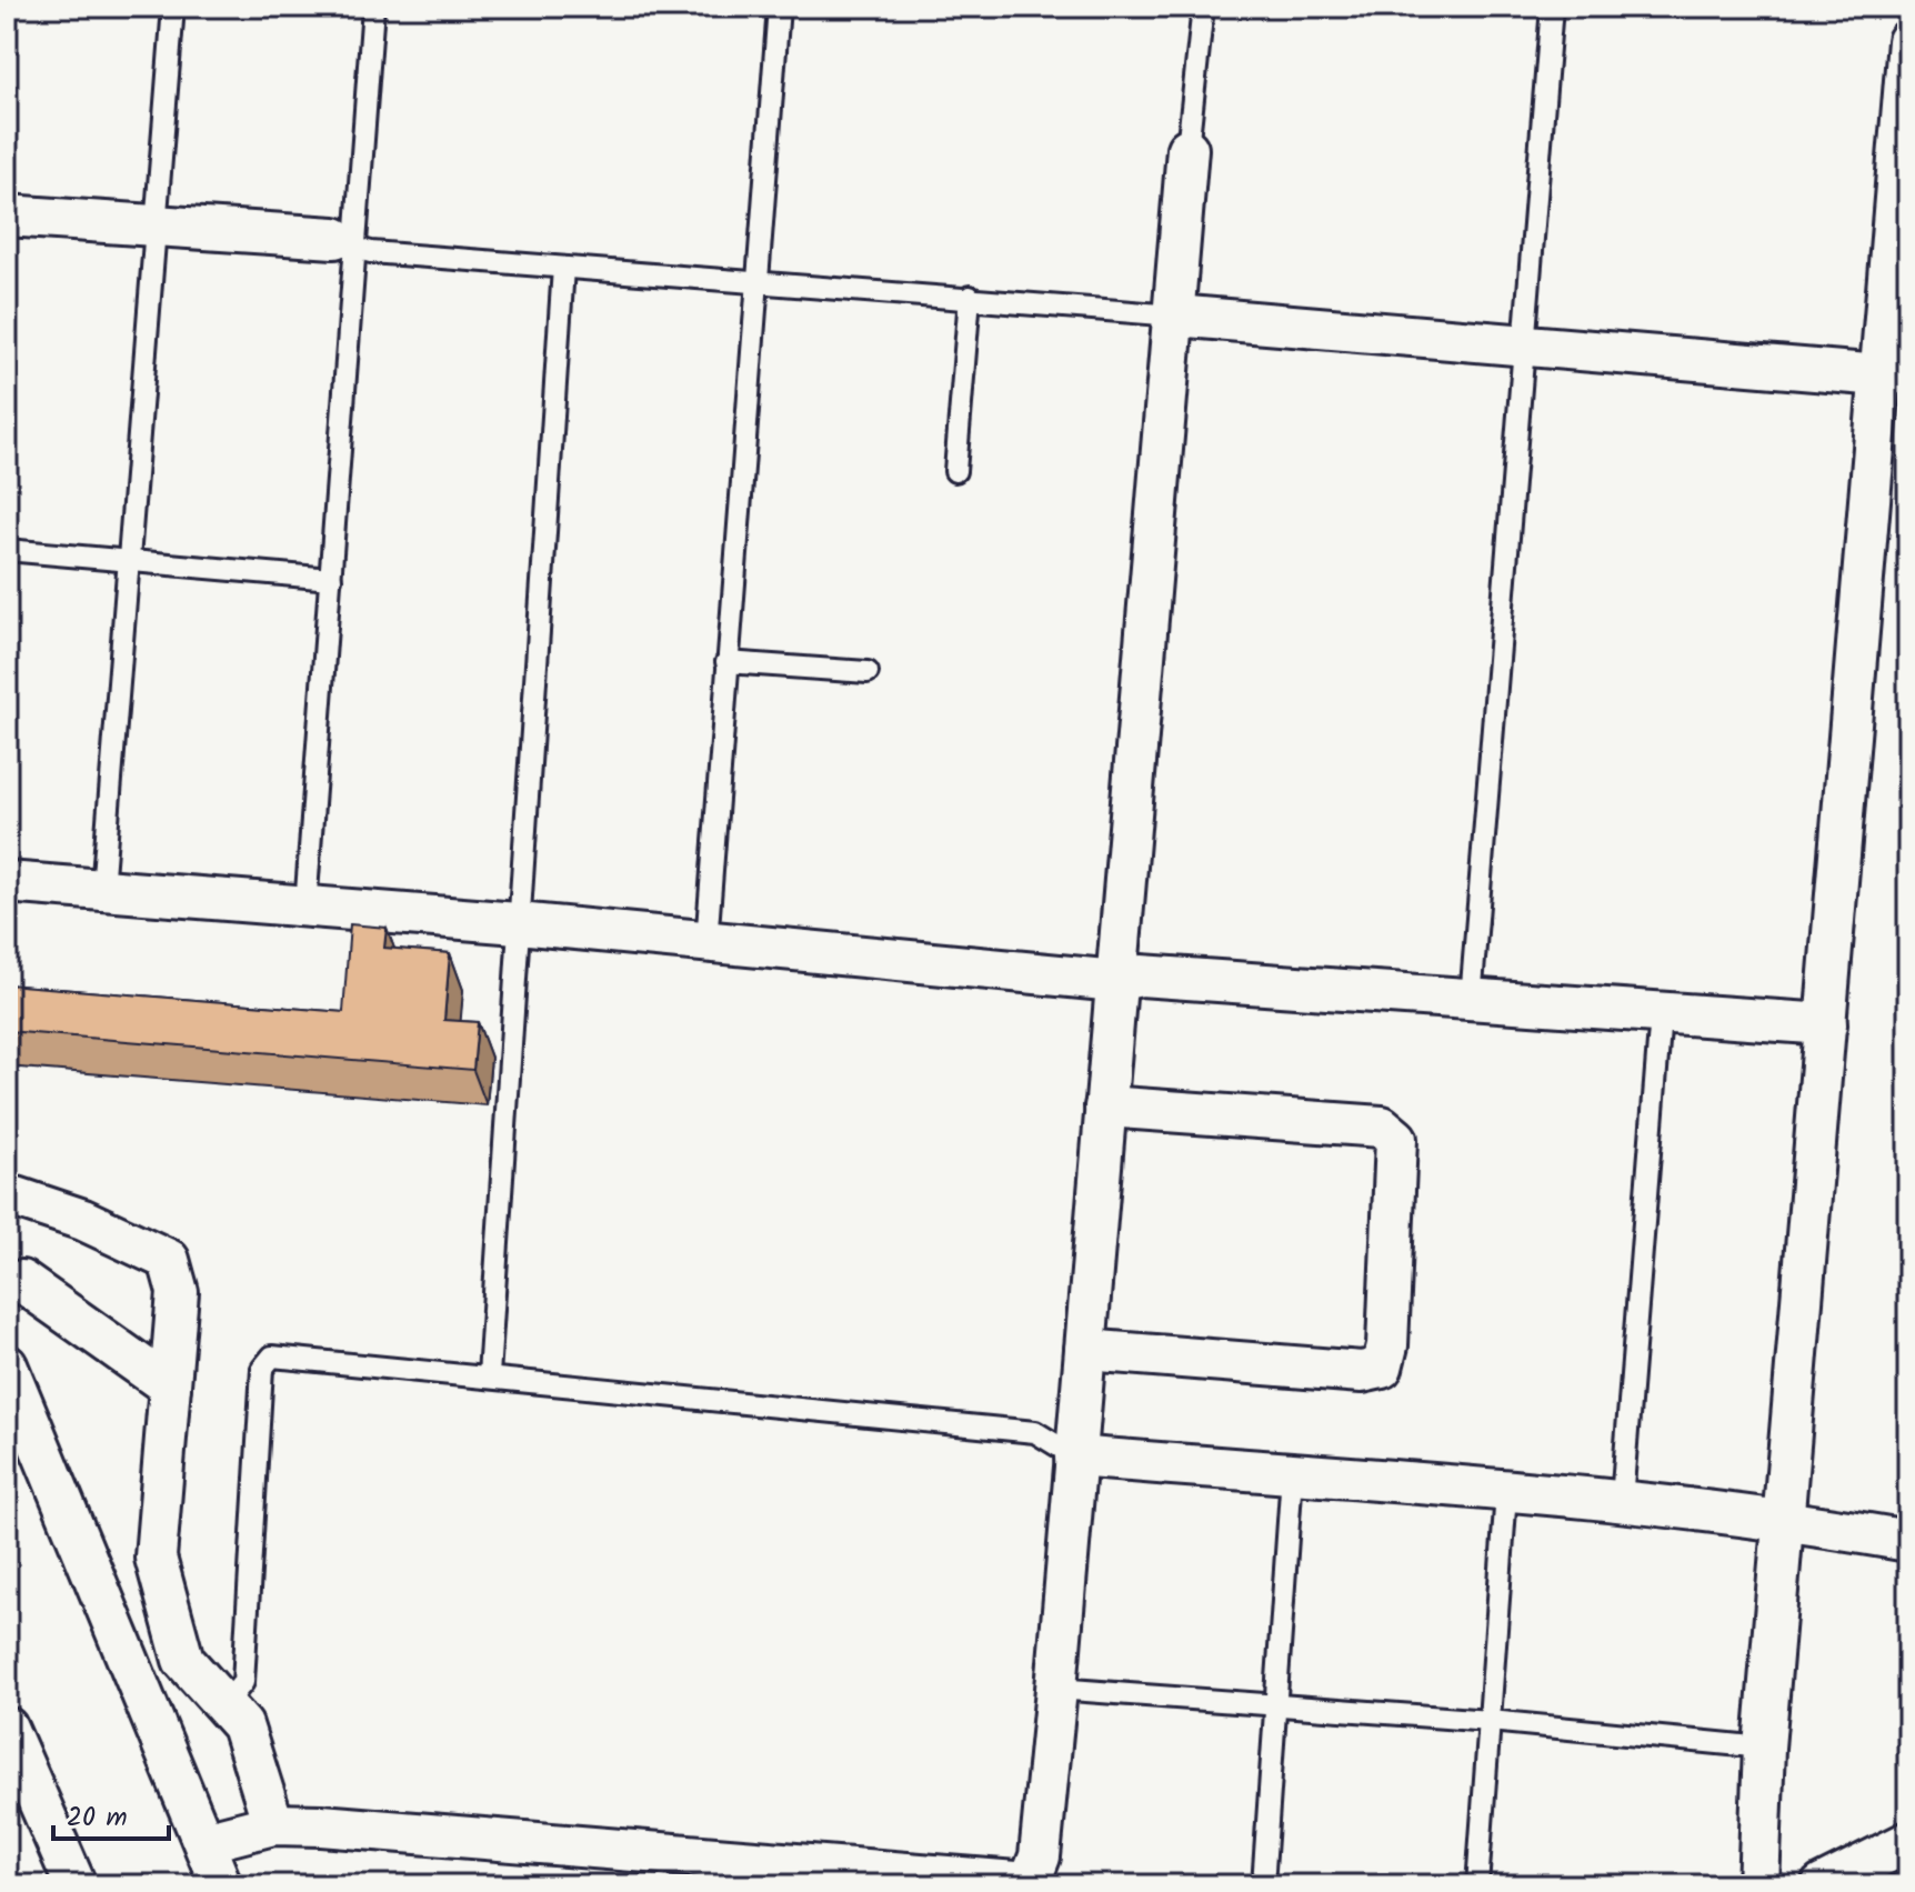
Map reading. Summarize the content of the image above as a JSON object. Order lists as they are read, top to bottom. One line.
{"scale_bar":"20 m"}
